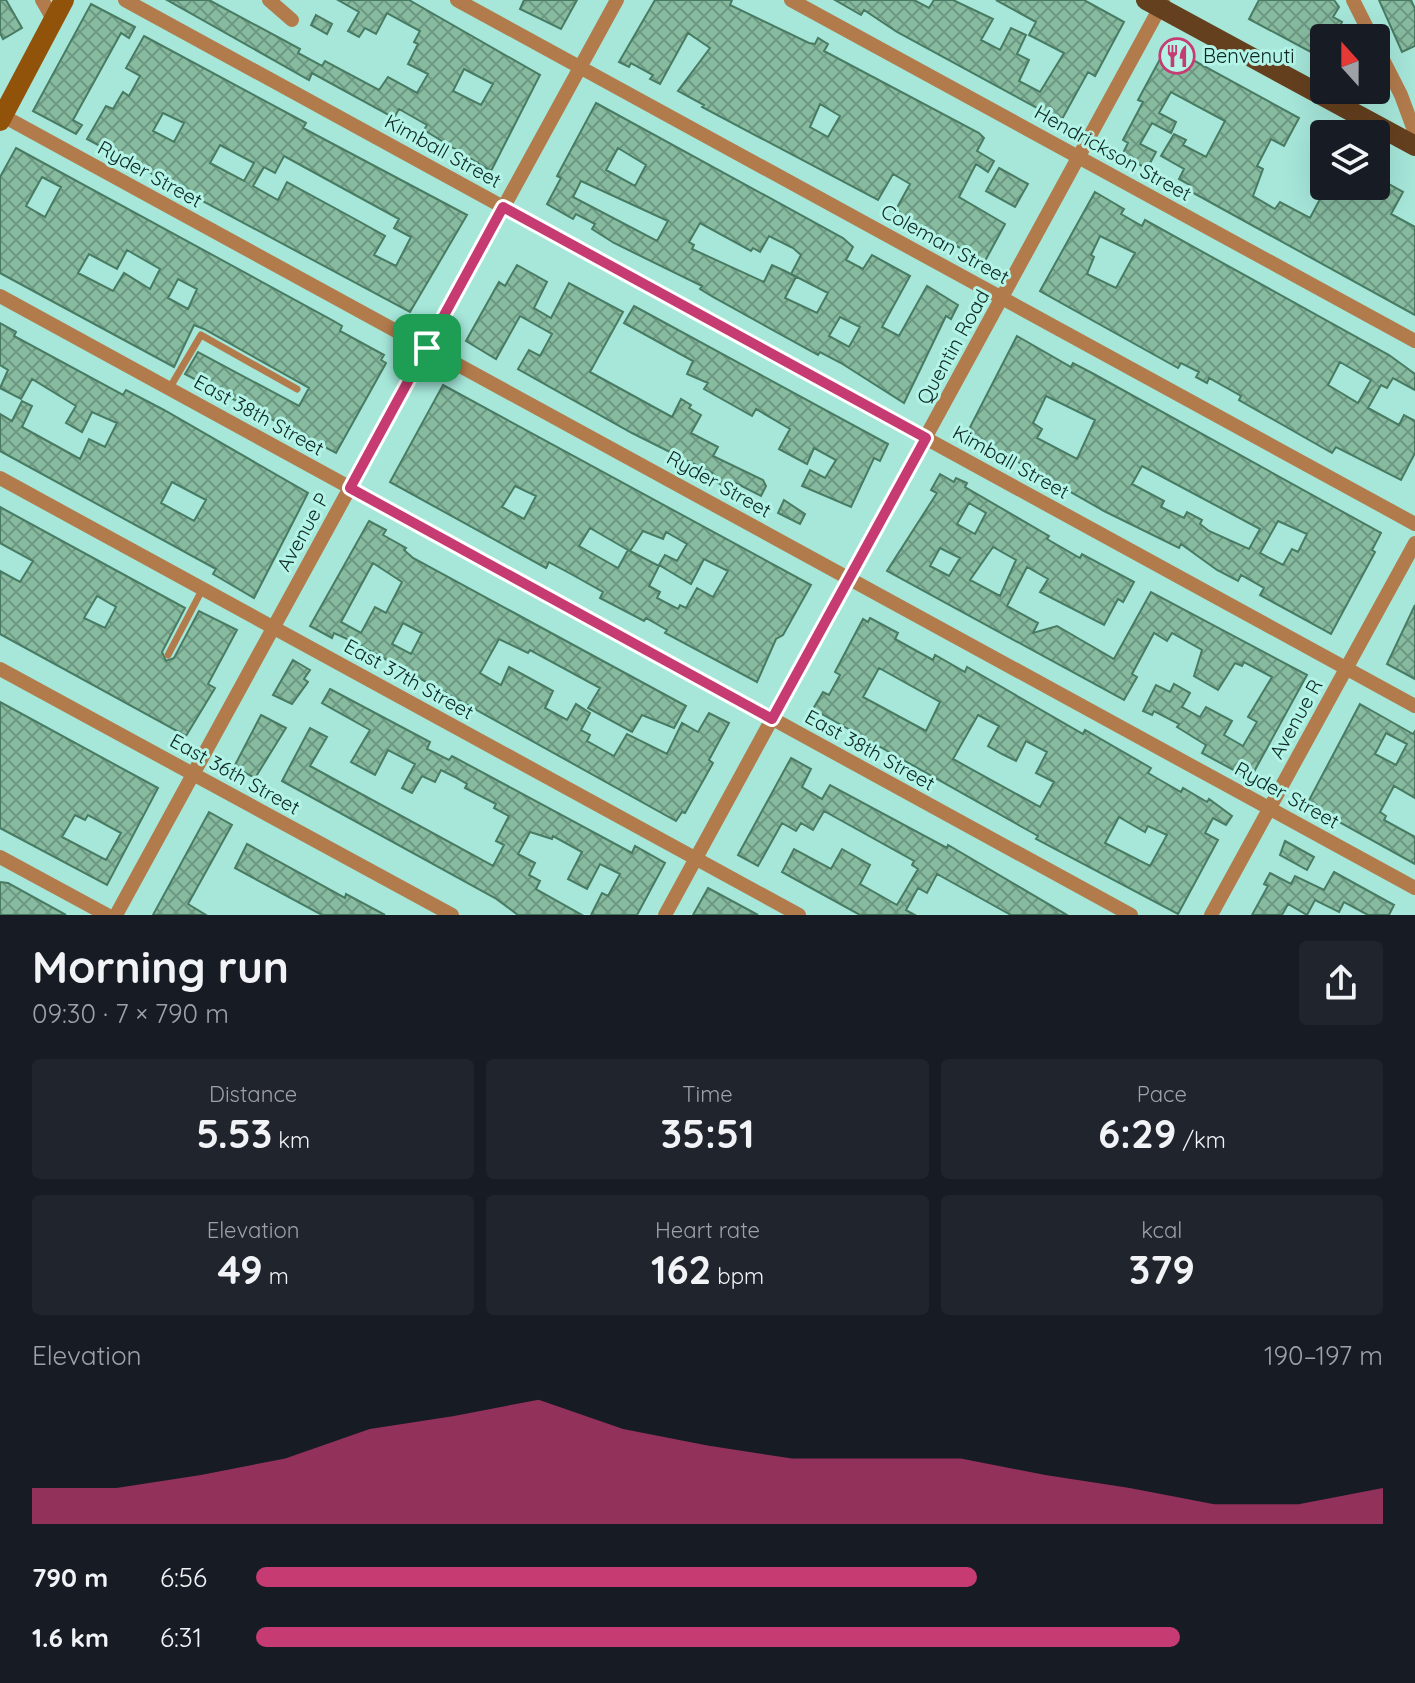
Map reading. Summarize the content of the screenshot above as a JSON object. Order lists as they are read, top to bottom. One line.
{"streets":{"street":["Kimball Street","Hendrickson Street","Ryder Street","Coleman Street","Quentin Road","East 38th Street","Avenue P","East 37th Street","Avenue R","East 36th Street"]},"crossings":[["Kimball Street","Quentin Road"],["Kimball Street","Avenue P"],["Kimball Street","Avenue R"],["Hendrickson Street","Quentin Road"],["Ryder Street","Quentin Road"],["Ryder Street","Avenue P"],["Ryder Street","Avenue R"],["Coleman Street","Quentin Road"],["Coleman Street","Avenue P"],["Quentin Road","East 38th Street"],["Quentin Road","East 37th Street"],["East 38th Street","Avenue P"],["Avenue P","East 37th Street"],["Avenue P","East 36th Street"]],"places":{"restaurant":["Benvenuti"]},"north":"top","page":{"heading":["Morning run","09:30 · 7 × 790 m"],"stats":[["Distance","5.53 km"],["Time","35:51"],["Pace","6:29 /km"],["Elevation","49 m"],["Heart rate","162 bpm"],["kcal","379"]],"chart":["Elevation","190–197 m"],"list":[{"name":"790 m","note":"6:56"},{"name":"1.6 km","note":"6:31"}]}}
